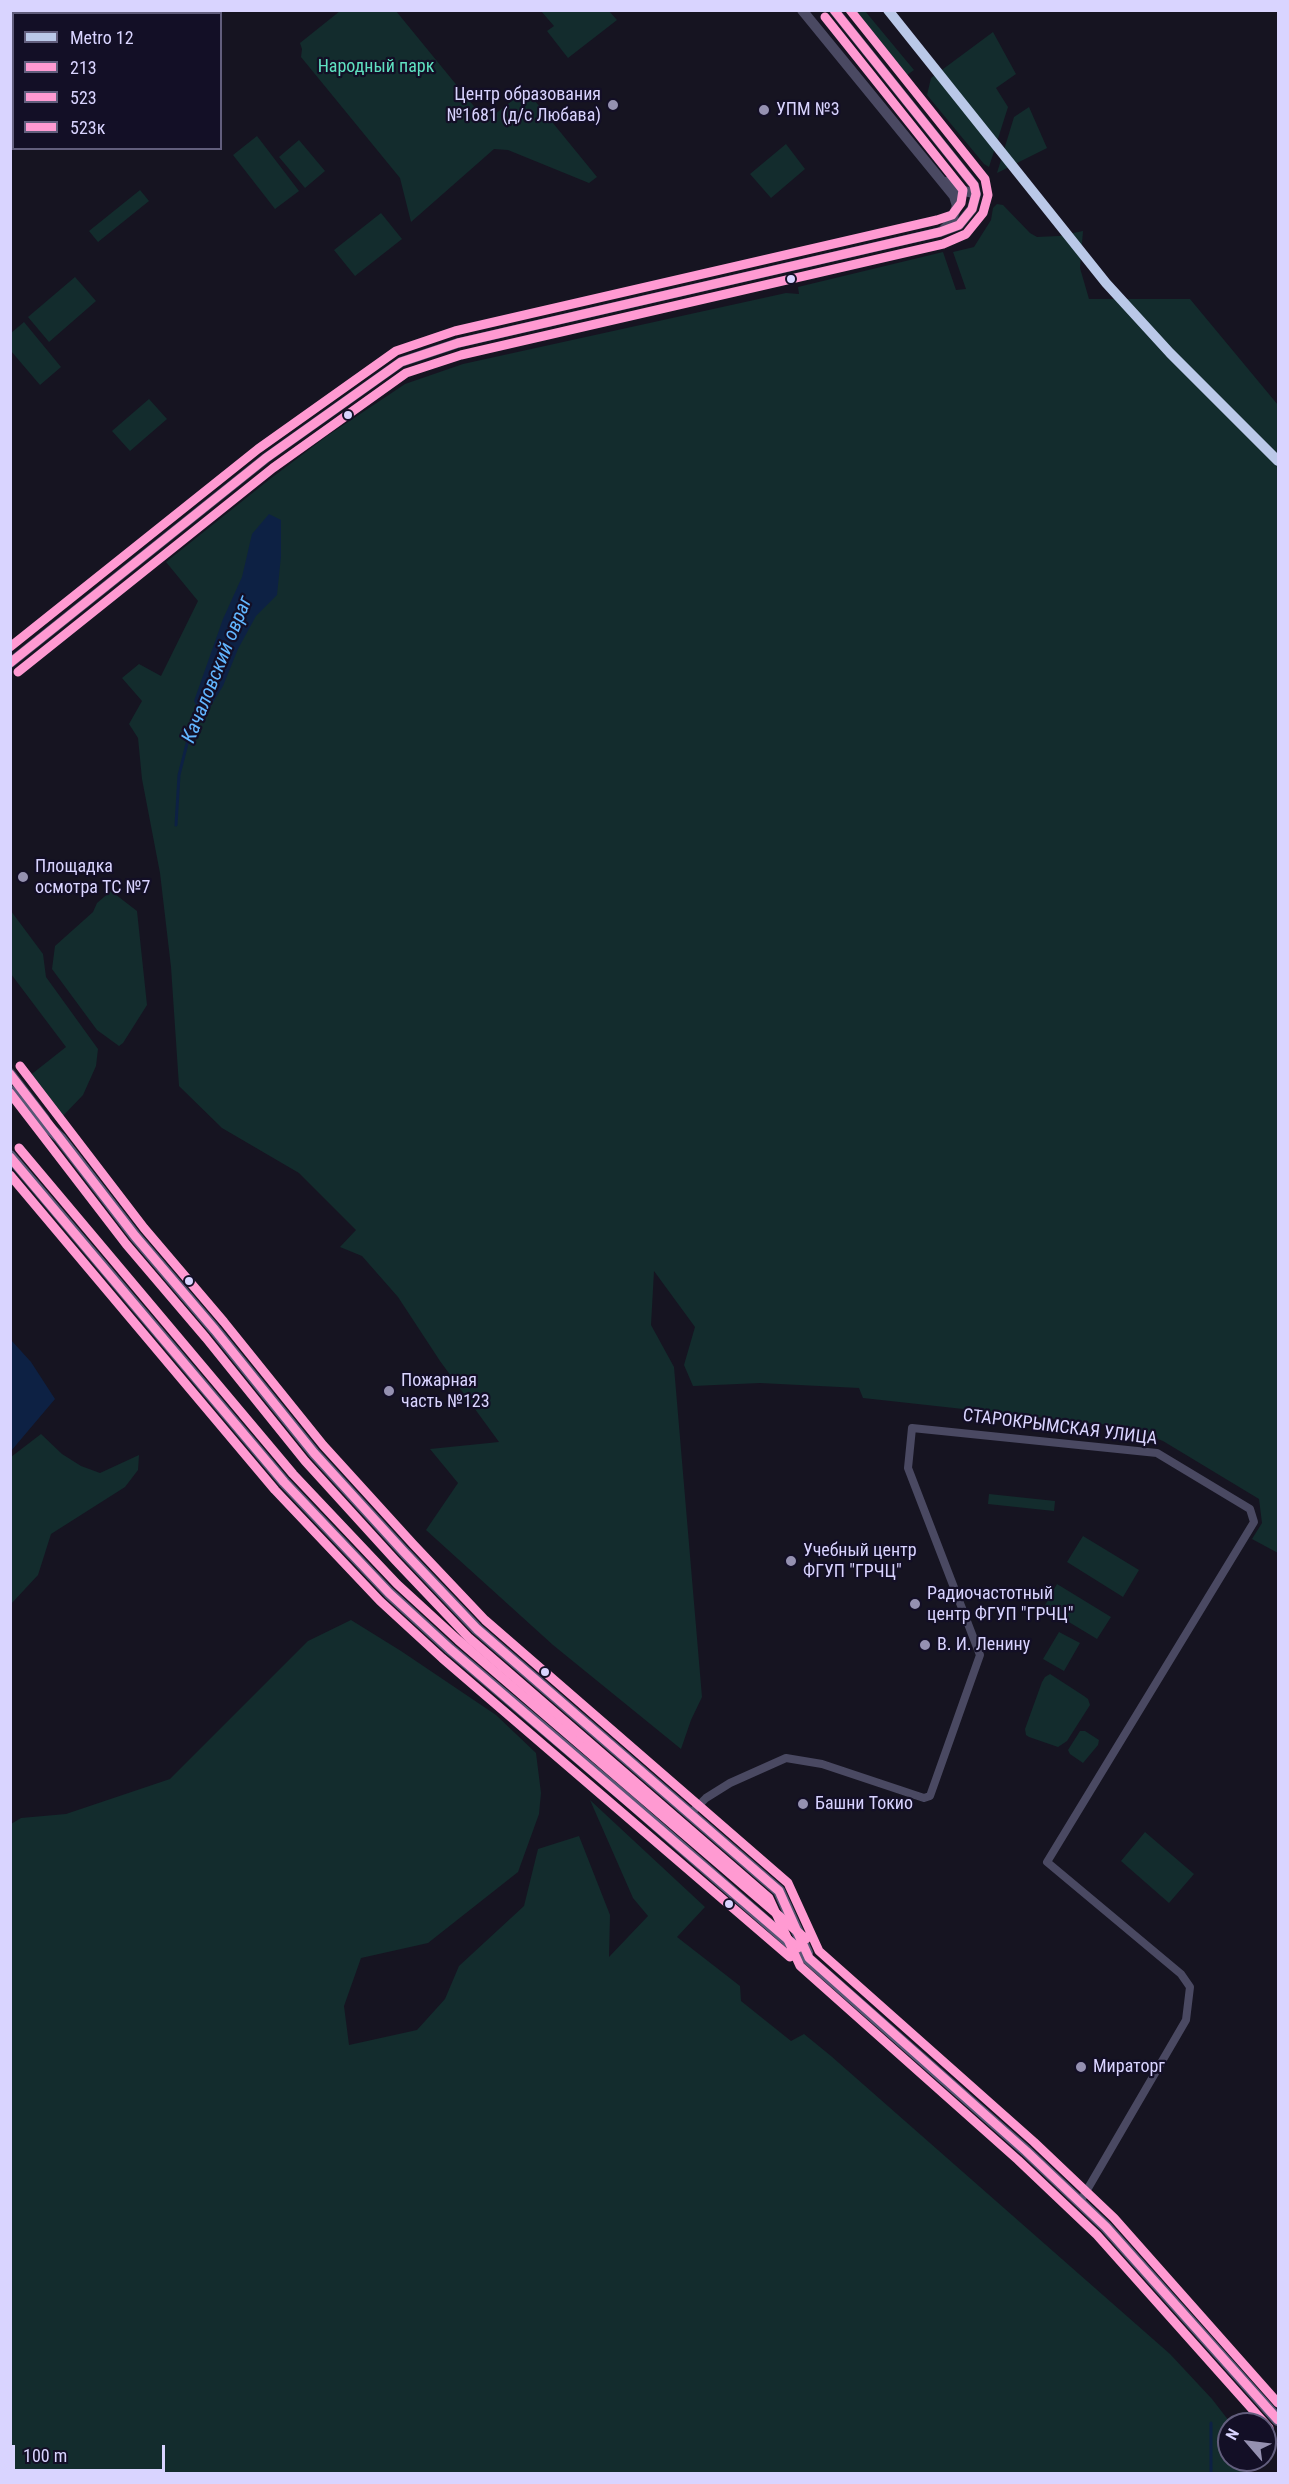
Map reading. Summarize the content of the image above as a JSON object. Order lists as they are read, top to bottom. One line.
{"streets":{"street":["СТАРОКРЫМСКАЯ УЛИЦА"]},"water":["Качаловский овраг"],"parks":["Народный парк"],"places":["Центр образования №1681 (д/с Любава)","УПМ №3","Площадка осмотра ТС №7","Пожарная часть №123","Учебный центр ФГУП \"ГРЧЦ\"","Радиочастотный центр ФГУП \"ГРЧЦ\"","В. И. Ленину","Башни Токио","Мираторг"],"lines":["metro line 12","transit line 213","transit line 523","transit line 523к"],"legend":["Metro 12","213","523","523к"],"scale_bar":"100 m","north":"top left"}
